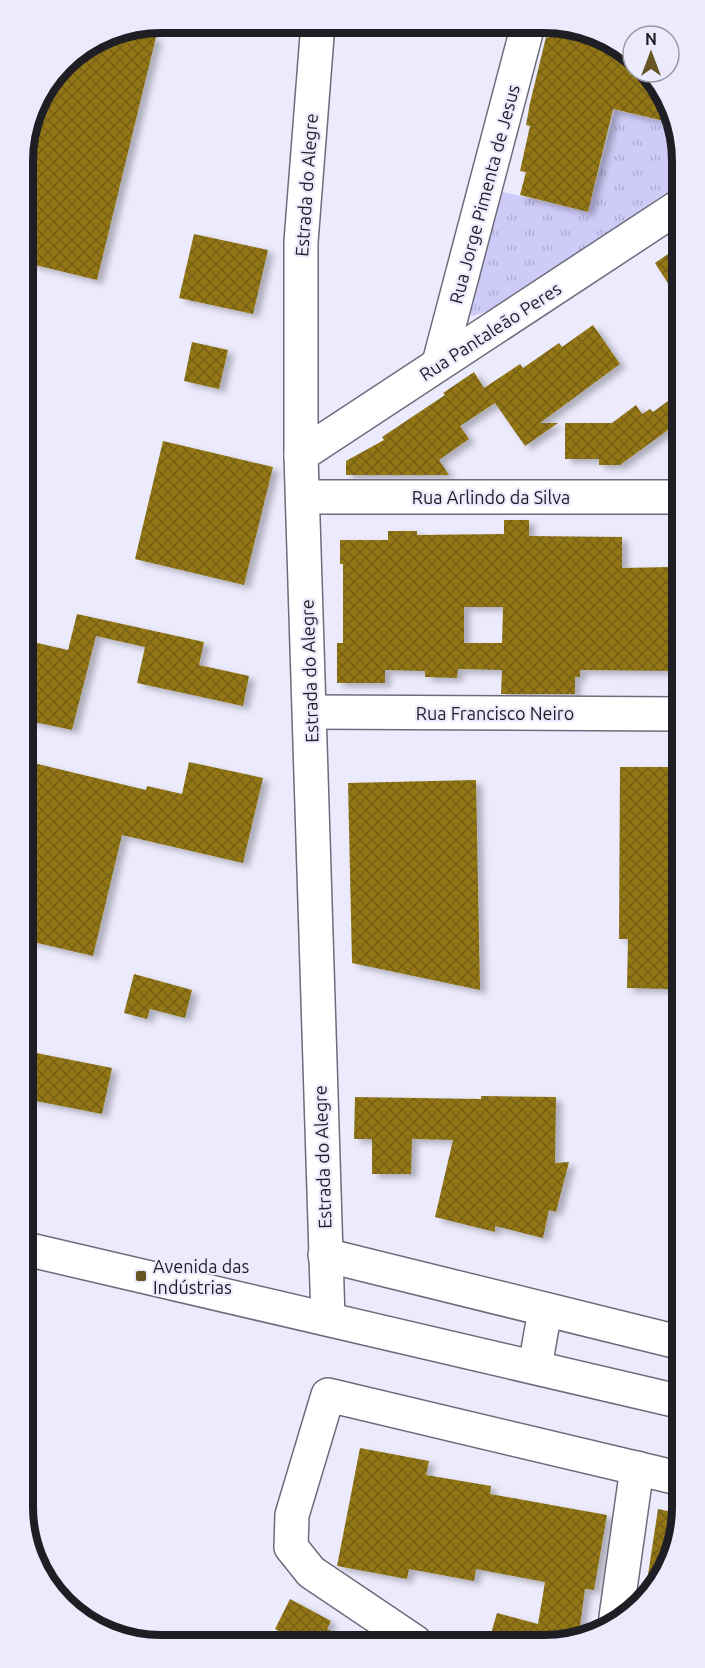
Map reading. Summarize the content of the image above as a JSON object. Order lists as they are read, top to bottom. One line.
{"streets":{"street":["Estrada do Alegre","Rua Jorge Pimenta de Jesus","Rua Pantaleão Peres","Rua Arlindo da Silva","Rua Francisco Neiro"]},"crossings":[["Estrada do Alegre","Rua Pantaleão Peres"],["Estrada do Alegre","Rua Arlindo da Silva"],["Estrada do Alegre","Rua Francisco Neiro"],["Rua Jorge Pimenta de Jesus","Rua Pantaleão Peres"]],"places":{"transit":["Avenida das Indústrias"]},"north":"top"}
